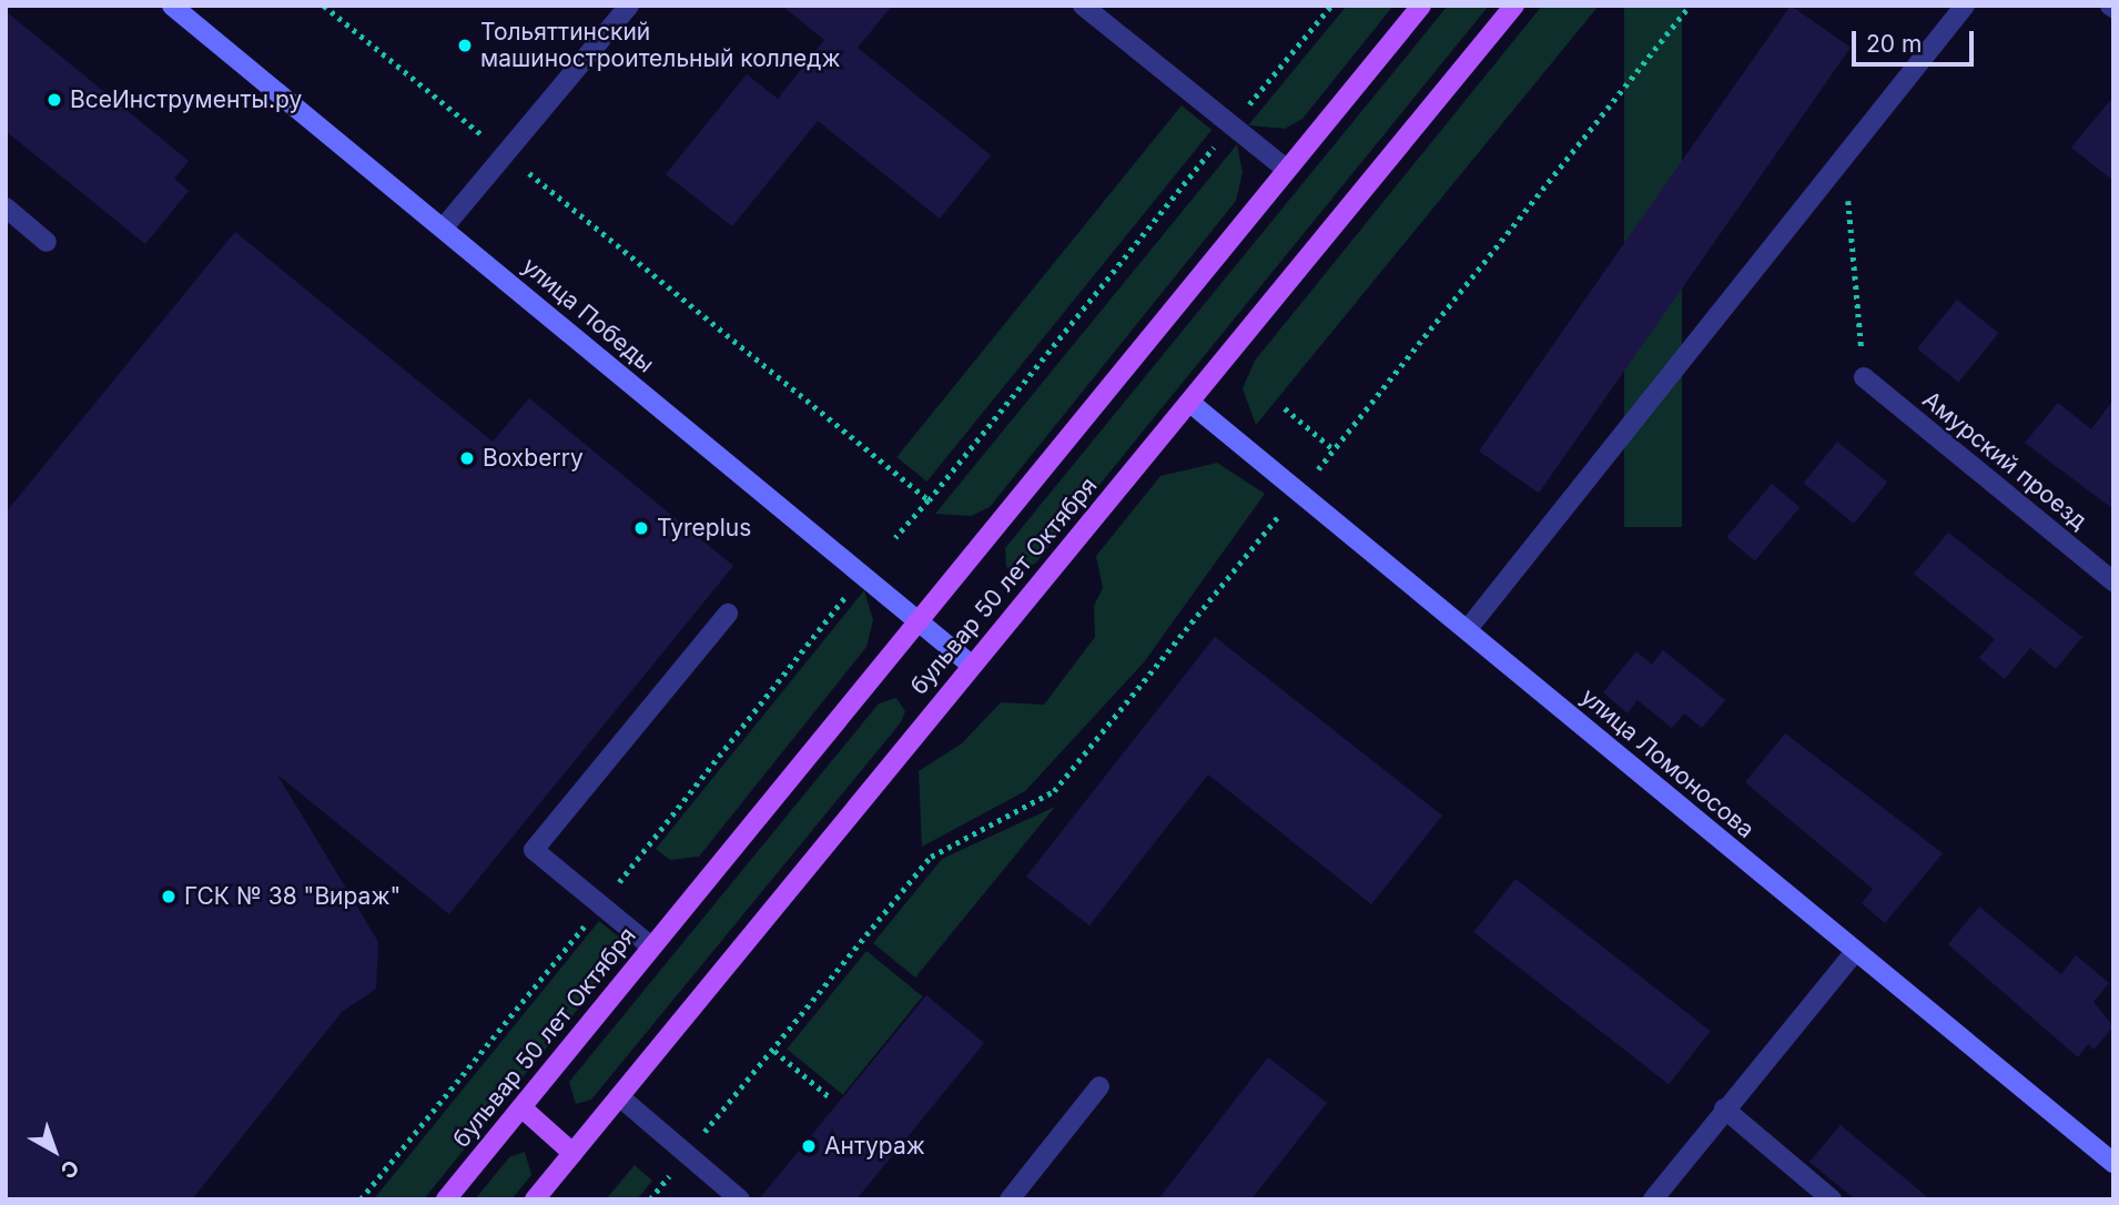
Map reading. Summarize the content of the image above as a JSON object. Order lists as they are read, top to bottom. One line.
{"streets":{"main road":["бульвар 50 лет Октября"],"street":["улица Победы","Амурский проезд","улица Ломоносова"]},"crossings":[["улица Победы","бульвар 50 лет Октября"],["бульвар 50 лет Октября","улица Ломоносова"]],"places":["Тольяттинский машиностроительный колледж","ВсеИнструменты.ру","Boxberry","Tyreplus","ГСК № 38 \"Вираж\"","Антураж"],"scale_bar":"20 m","north":"bottom right"}
